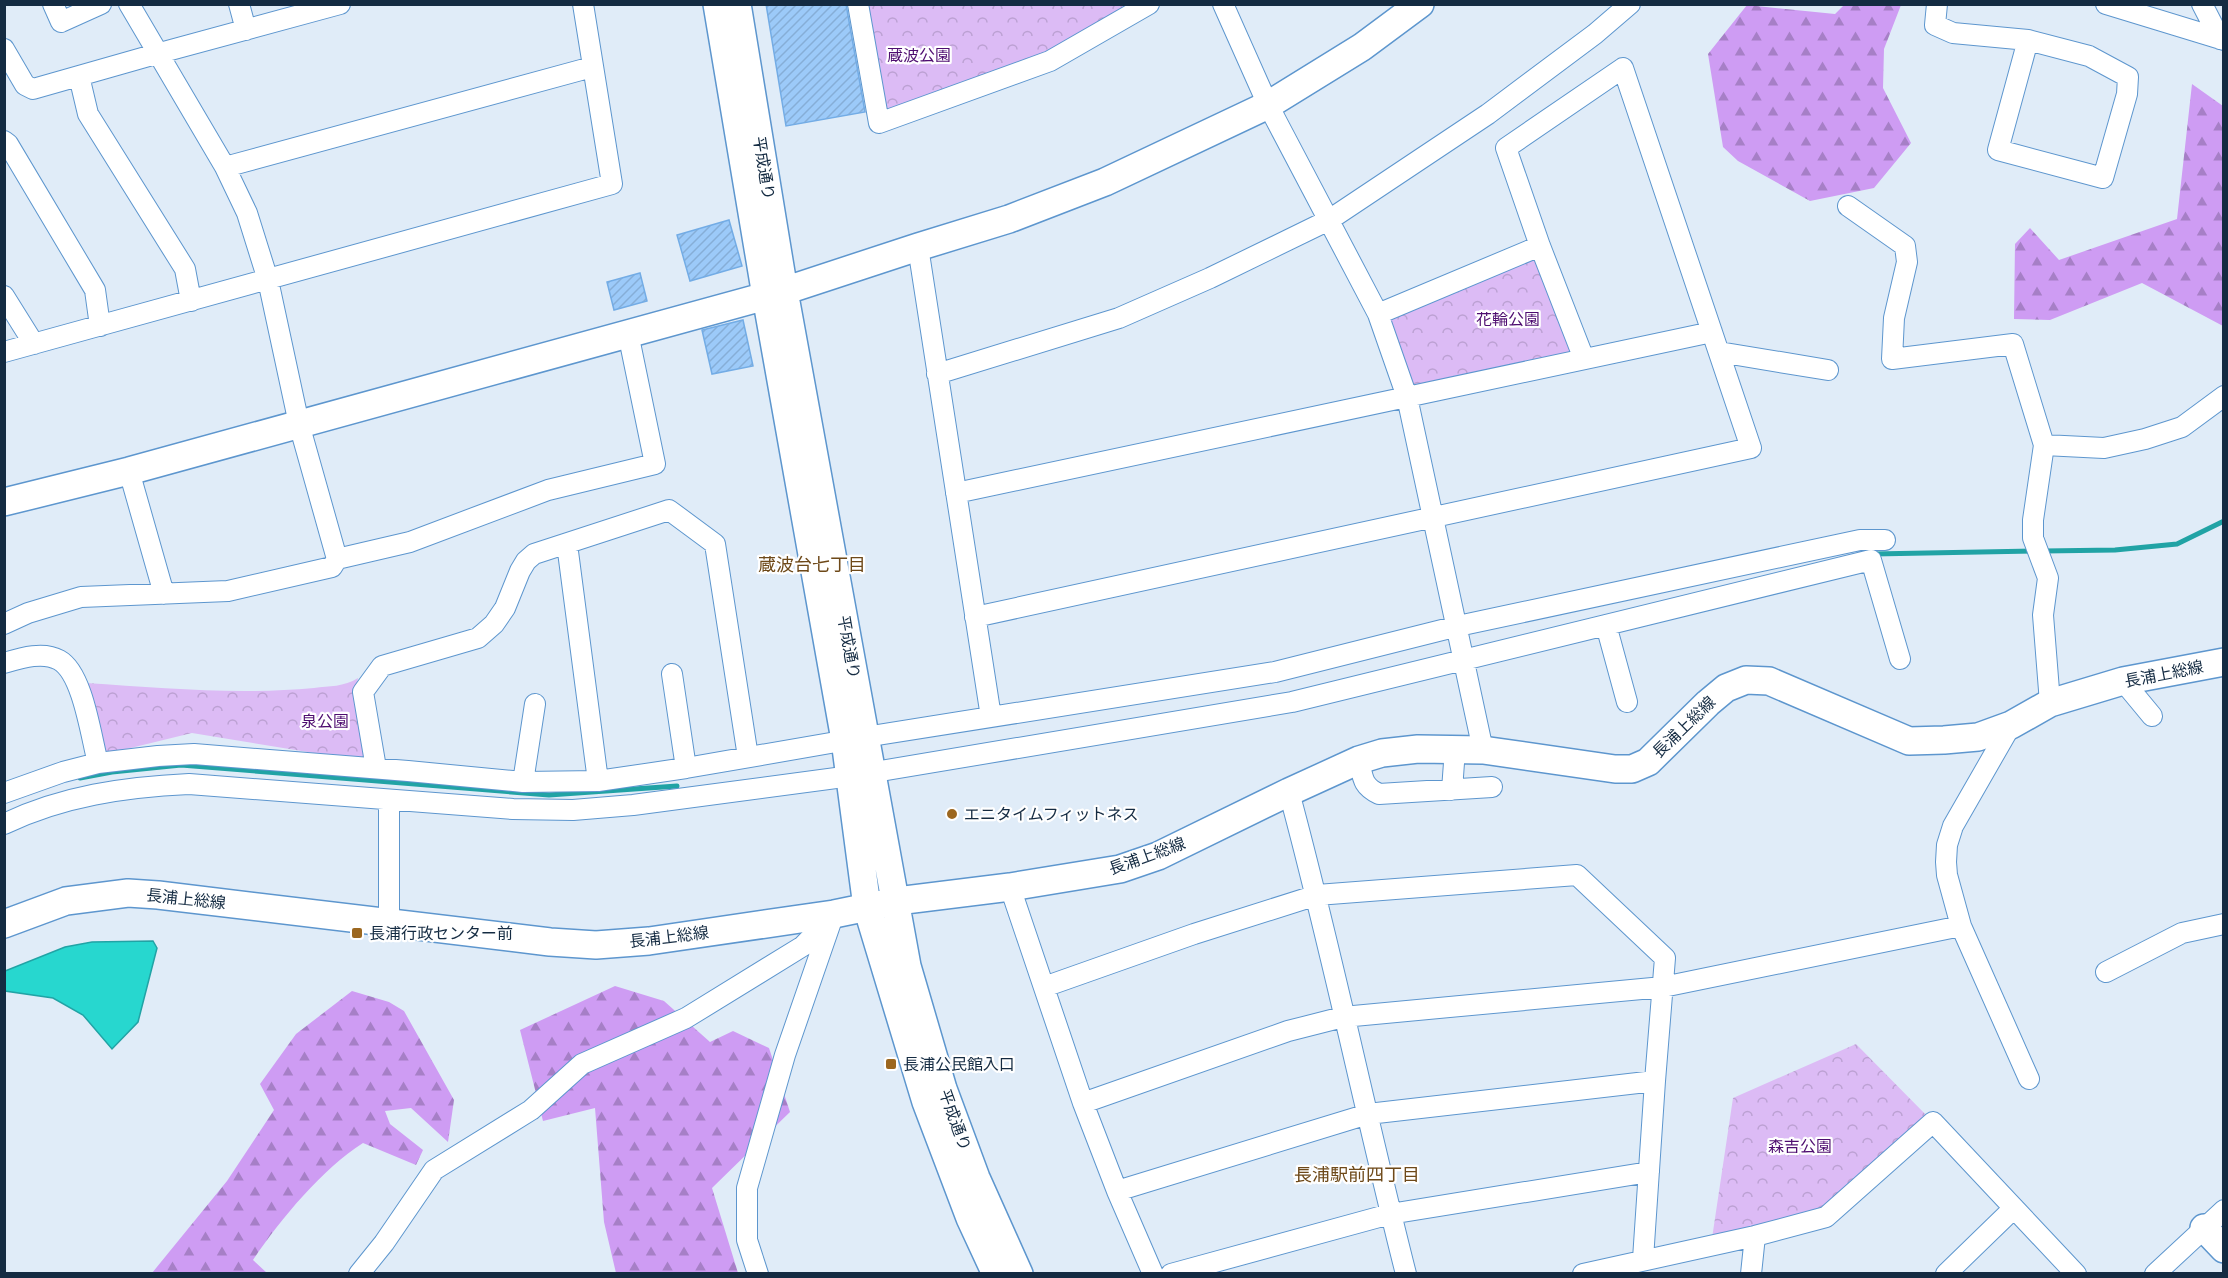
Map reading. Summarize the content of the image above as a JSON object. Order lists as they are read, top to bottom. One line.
{"streets":{"street":["平成通り","長浦上総線"]},"crossings":[["平成通り","長浦上総線"]],"districts":["蔵波台七丁目","長浦駅前四丁目"],"parks":["蔵波公園","花輪公園","泉公園","森吉公園"],"places":{"other":["エニタイムフィットネス"],"transit":["長浦行政センター前","長浦公民館入口"]}}
